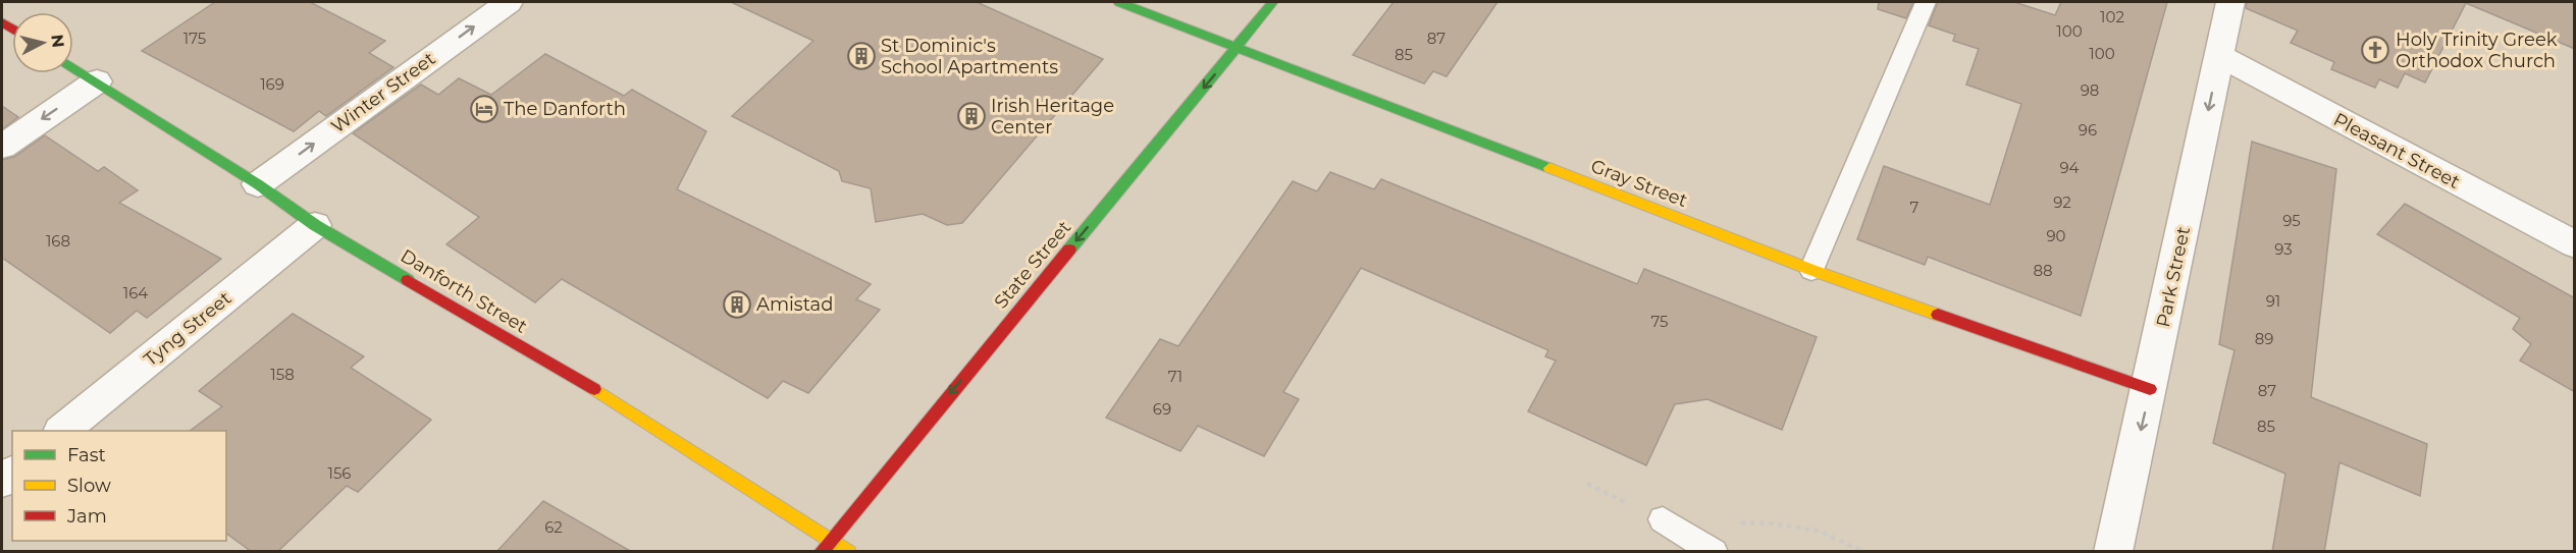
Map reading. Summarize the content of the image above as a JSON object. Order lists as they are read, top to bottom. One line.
{"streets":{"street":["Winter Street","Pleasant Street","Gray Street","State Street","Park Street","Danforth Street","Tyng Street"]},"crossings":[["Winter Street","Danforth Street"],["Pleasant Street","Park Street"],["Gray Street","State Street"],["Gray Street","Park Street"],["State Street","Danforth Street"],["Danforth Street","Tyng Street"]],"one_way":["Winter Street","State Street","Park Street"],"places":{"church":["Holy Trinity Greek Orthodox Church"],"building":["St Dominic's School Apartments","Irish Heritage Center","Amistad"],"hotel":["The Danforth"]},"house_numbers":["102","100","175","87","100","85","169","98","96","94","92","7","95","90","168","93","88","164","91","75","89","158","71","87","69","85","156","62"],"legend":["Fast","Slow","Jam"],"north":"right"}
